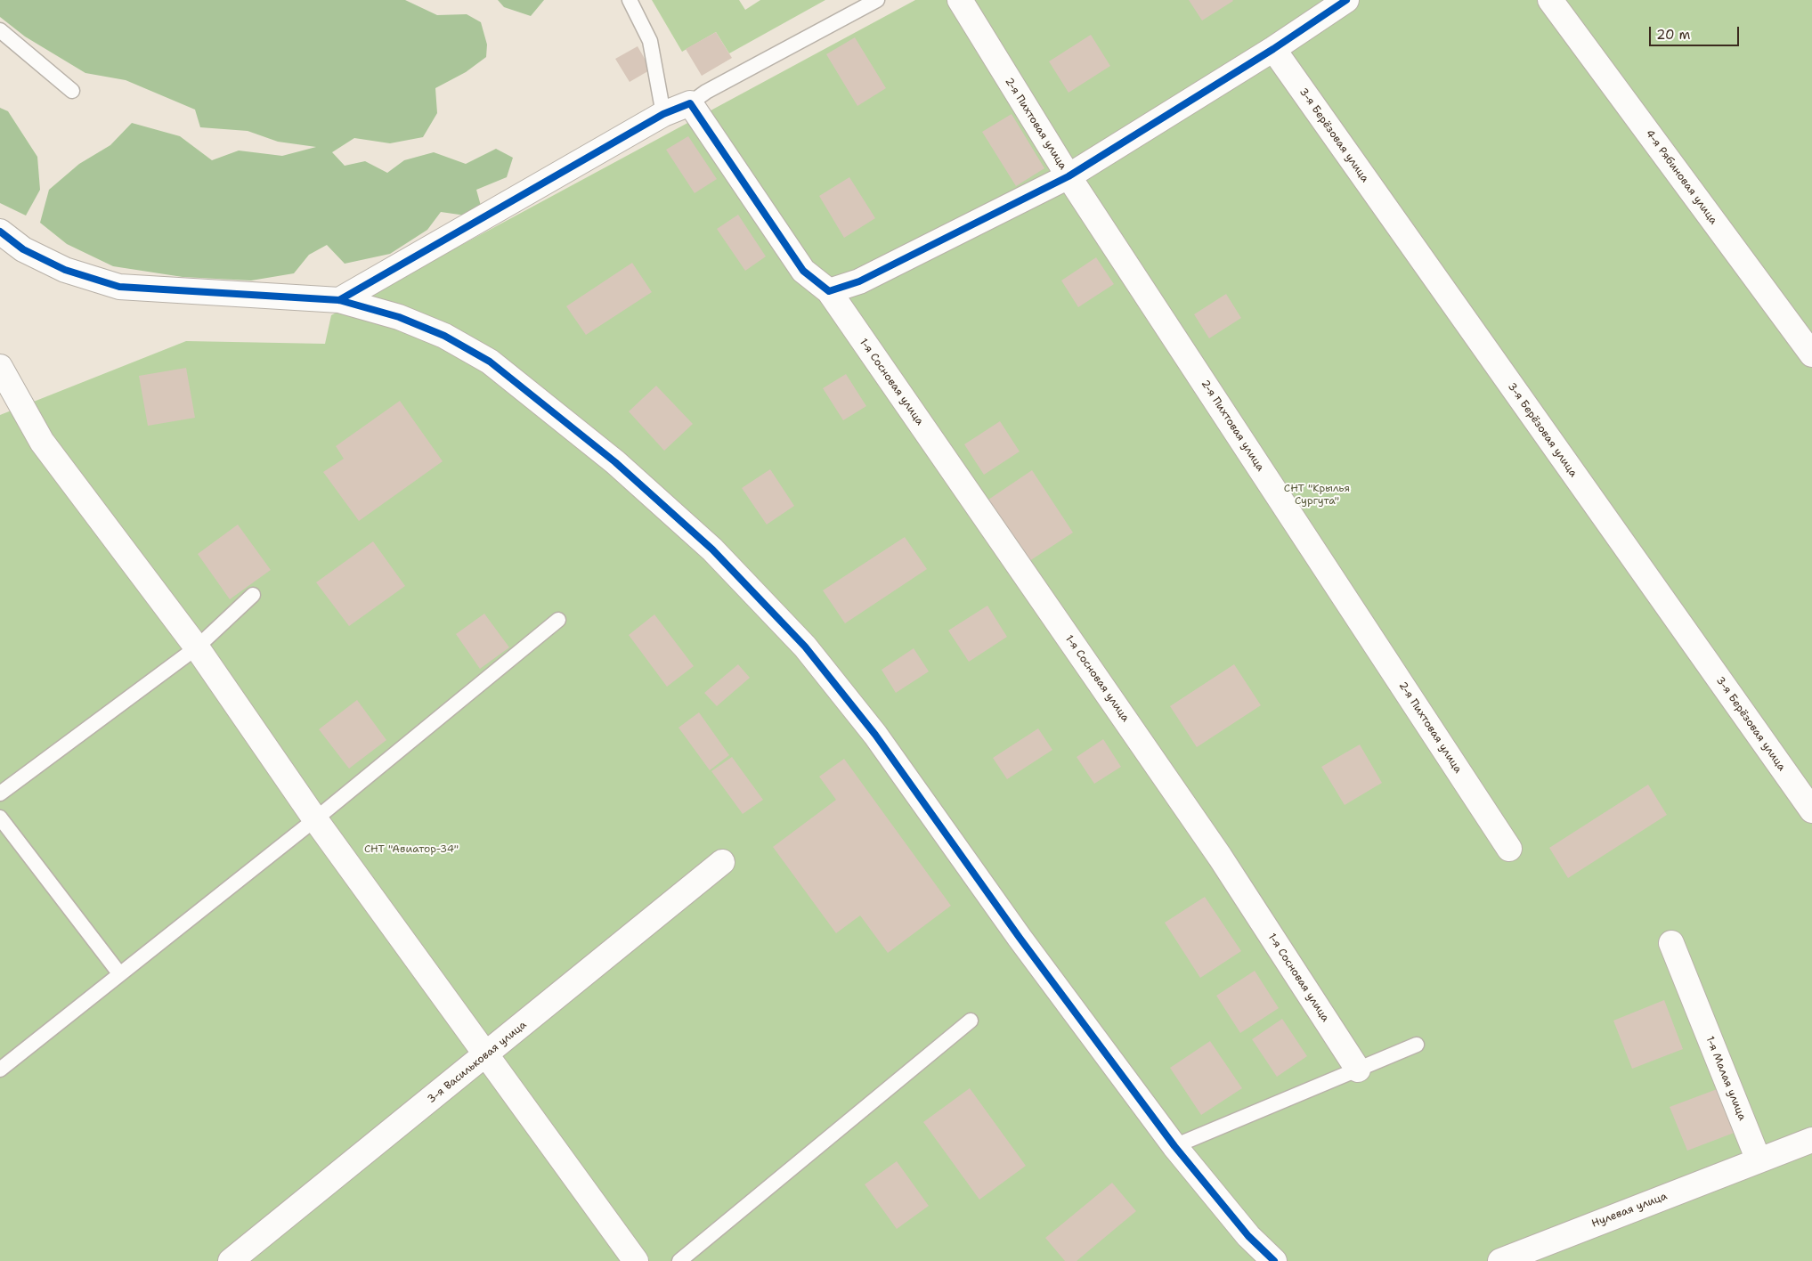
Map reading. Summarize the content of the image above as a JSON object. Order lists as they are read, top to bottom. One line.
{"streets":{"street":["2-я Пихтовая улица","3-я Берёзовая улица","4-я Рябиновая улица","1-я Сосновая улица","3-я Васильковая улица","1-я Малая улица","Нулевая улица"]},"crossings":[["1-я Малая улица","Нулевая улица"]],"parks":["CНТ \"Крылья Сургута\"","СНТ \"Авиатор-34\""],"scale_bar":"20 m"}
